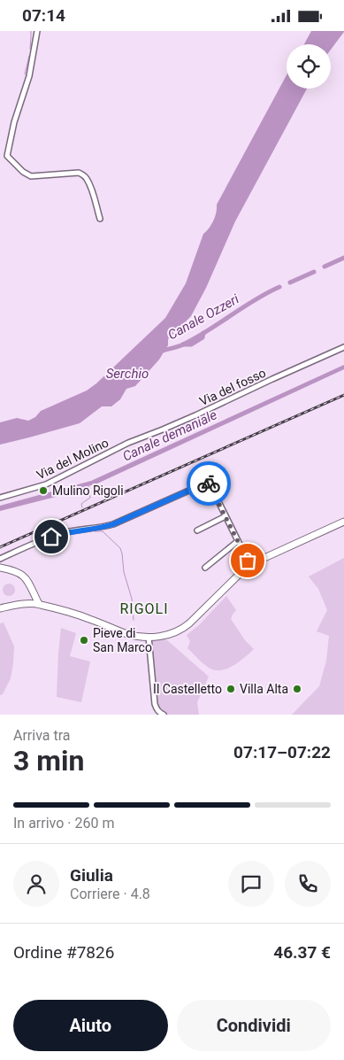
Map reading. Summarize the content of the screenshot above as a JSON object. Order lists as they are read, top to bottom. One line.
{"streets":{"street":["Via del fosso","Via del Molino"]},"crossings":[["Via del fosso","Via del Molino"]],"districts":["RIGOLI"],"water":["Canale Ozzeri","Serchio","Canale demaniale"],"places":["Mulino Rigoli","Pieve di San Marco","Il Castelletto","Villa Alta"],"page":{"status":"07:14","heading":["3 min","Arriva tra","07:17–07:22"],"panel":["Giulia","Corriere · 4.8","Ordine #7826","46.37 €"],"bar":"In arrivo · 260 m","buttons":["Aiuto","Condividi"]}}
